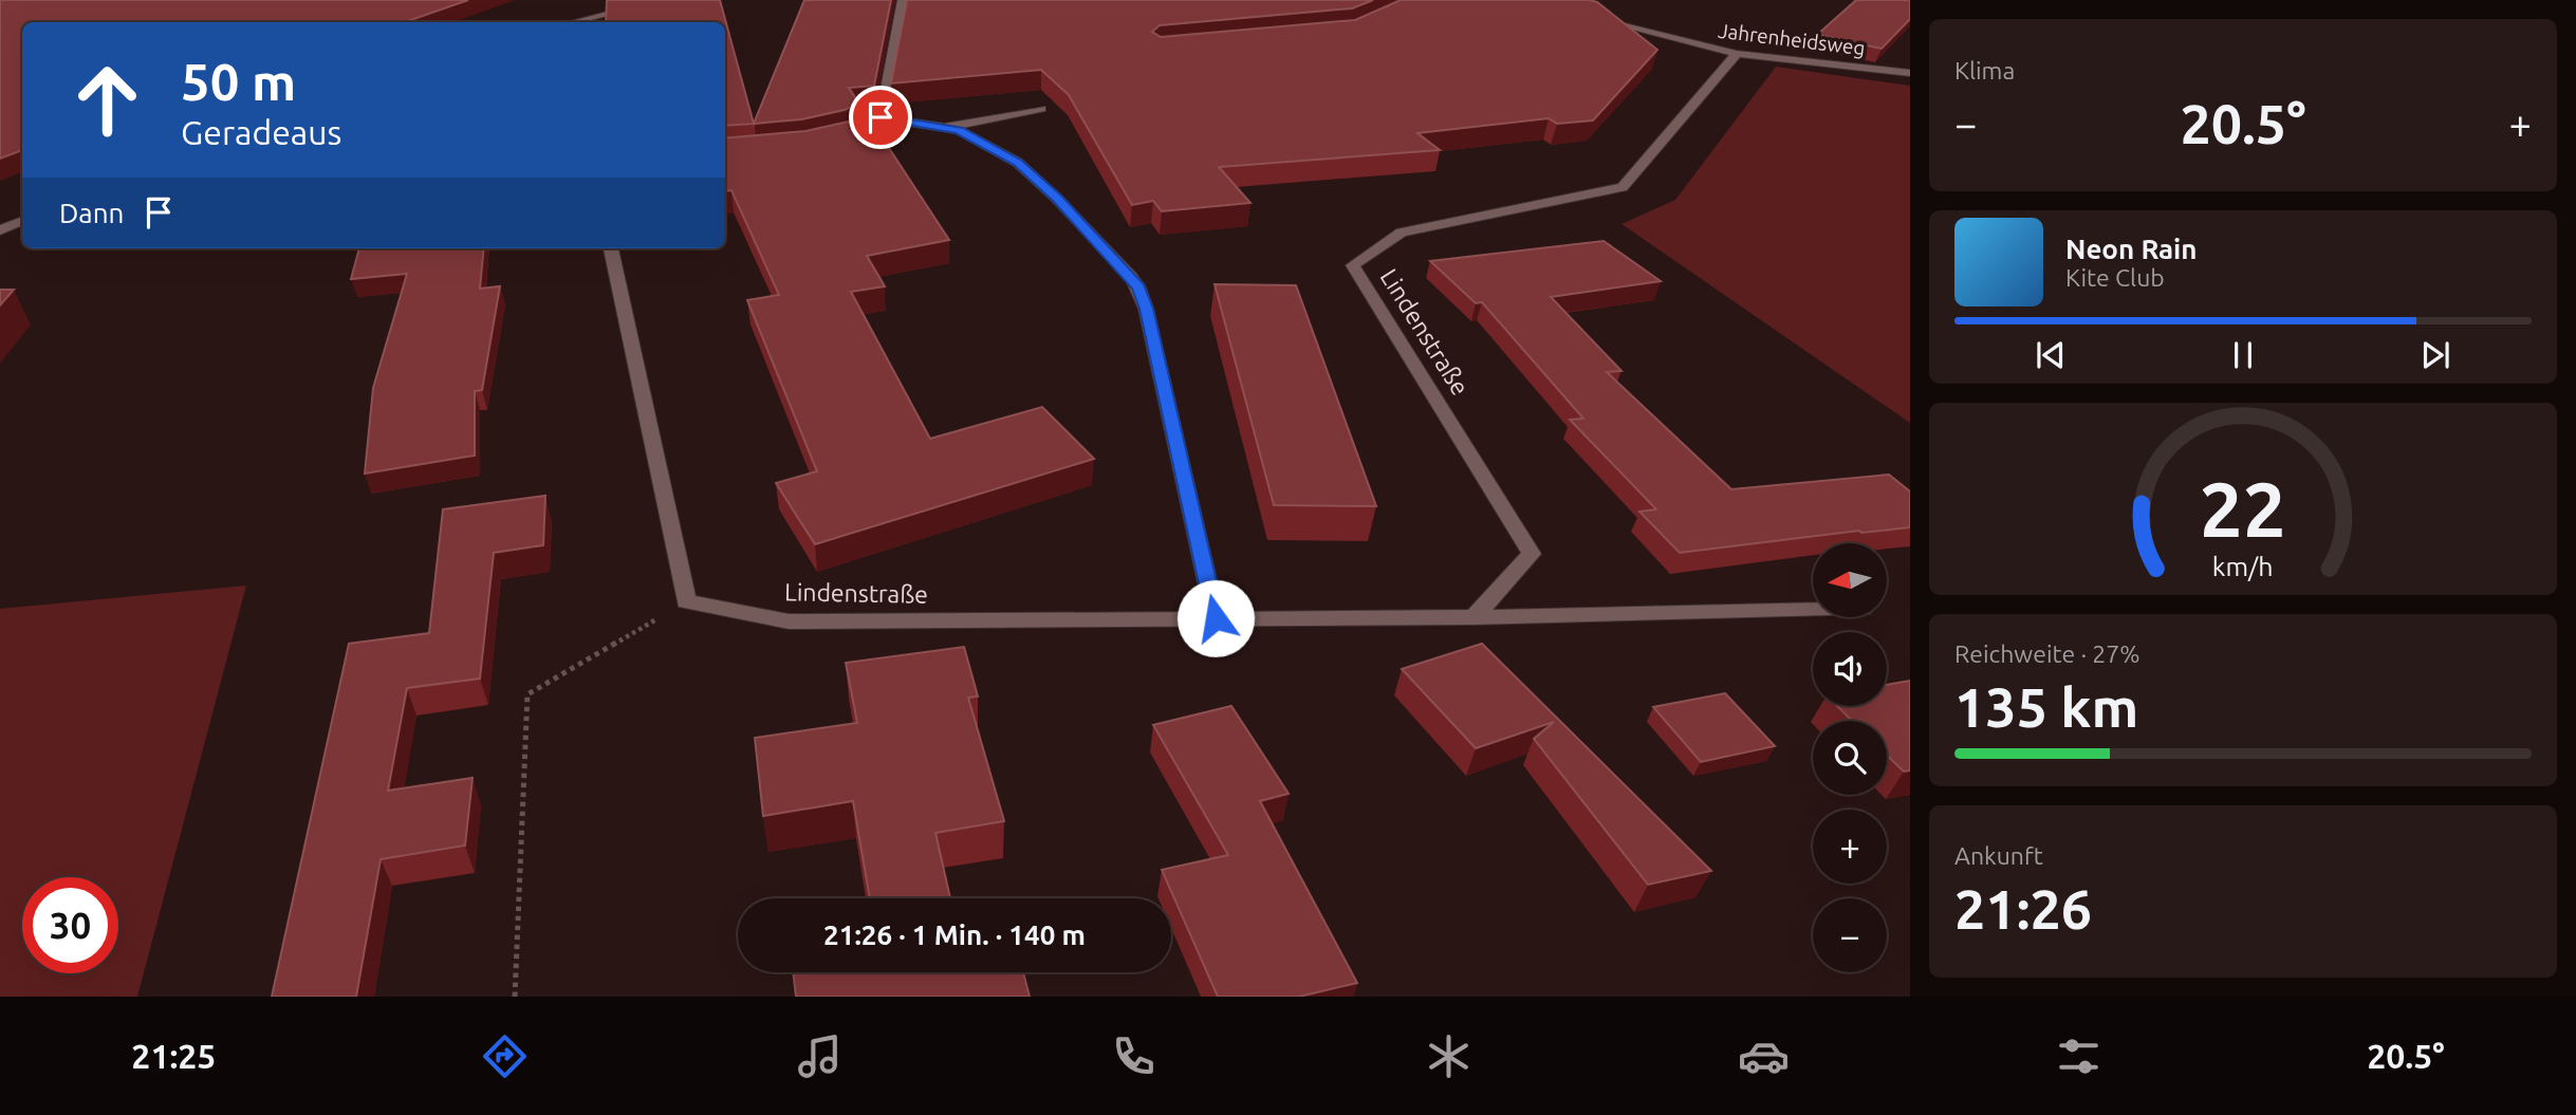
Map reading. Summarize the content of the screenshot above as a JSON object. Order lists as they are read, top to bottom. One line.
{"streets":{"street":["Jahrenheidsweg","Lindenstraße"]},"crossings":[["Jahrenheidsweg","Lindenstraße"]],"north":"left","page":{"tile":["Klima",["Reichweite · 27%","135 km"],["Ankunft","21:26"]],"turn":["50 m","Geradeaus"],"heat":["−","20.5°","+"],"then":"Dann","song":["Neon Rain","Kite Club"],"map_buttons":["+","−"],"limit":"30","trip":"21:26 · 1 Min. · 140 m","tabs":["21:25","20.5°"],"gauge":["22","km/h"]}}
